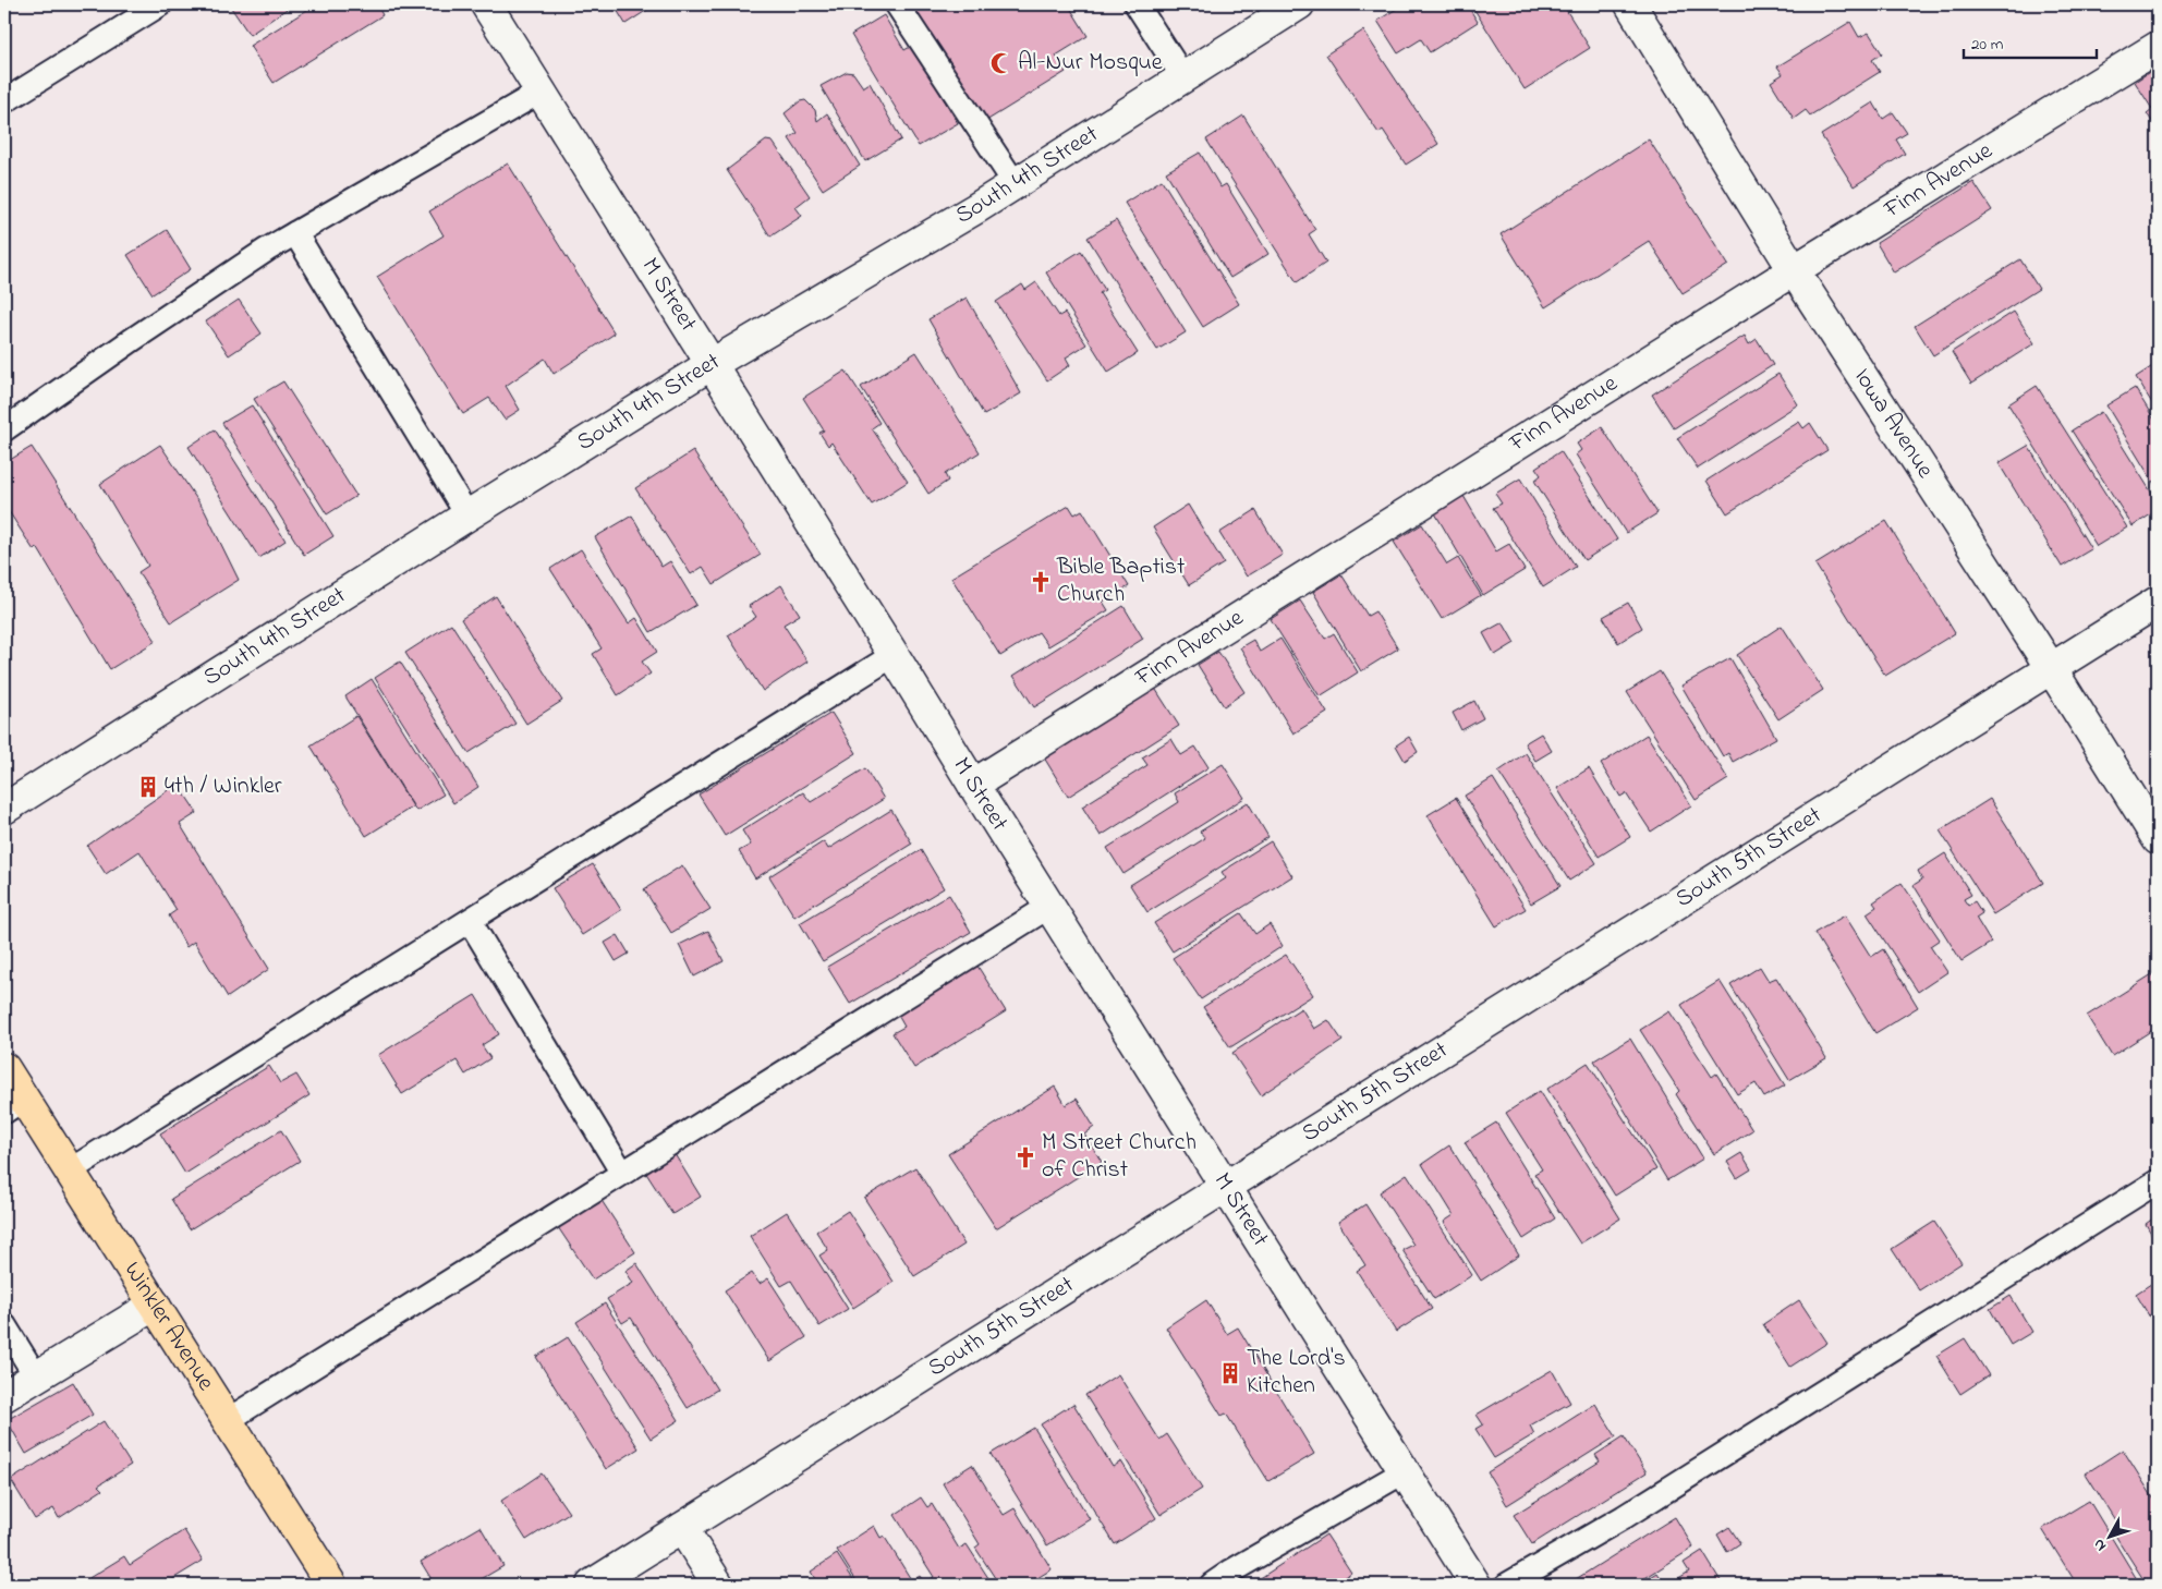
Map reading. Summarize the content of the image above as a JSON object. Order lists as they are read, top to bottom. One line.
{"streets":{"main road":["Winkler Avenue"],"street":["South 4th Street","Finn Avenue","M Street","Iowa Avenue","South 5th Street"]},"crossings":[["South 4th Street","M Street"],["Finn Avenue","M Street"],["Finn Avenue","Iowa Avenue"],["M Street","South 5th Street"],["Iowa Avenue","South 5th Street"]],"places":{"mosque":["Al-Nur Mosque"],"church":["Bible Baptist Church","M Street Church of Christ"],"building":["4th / Winkler","The Lord's Kitchen"]},"scale_bar":"20 m","north":"bottom left"}
